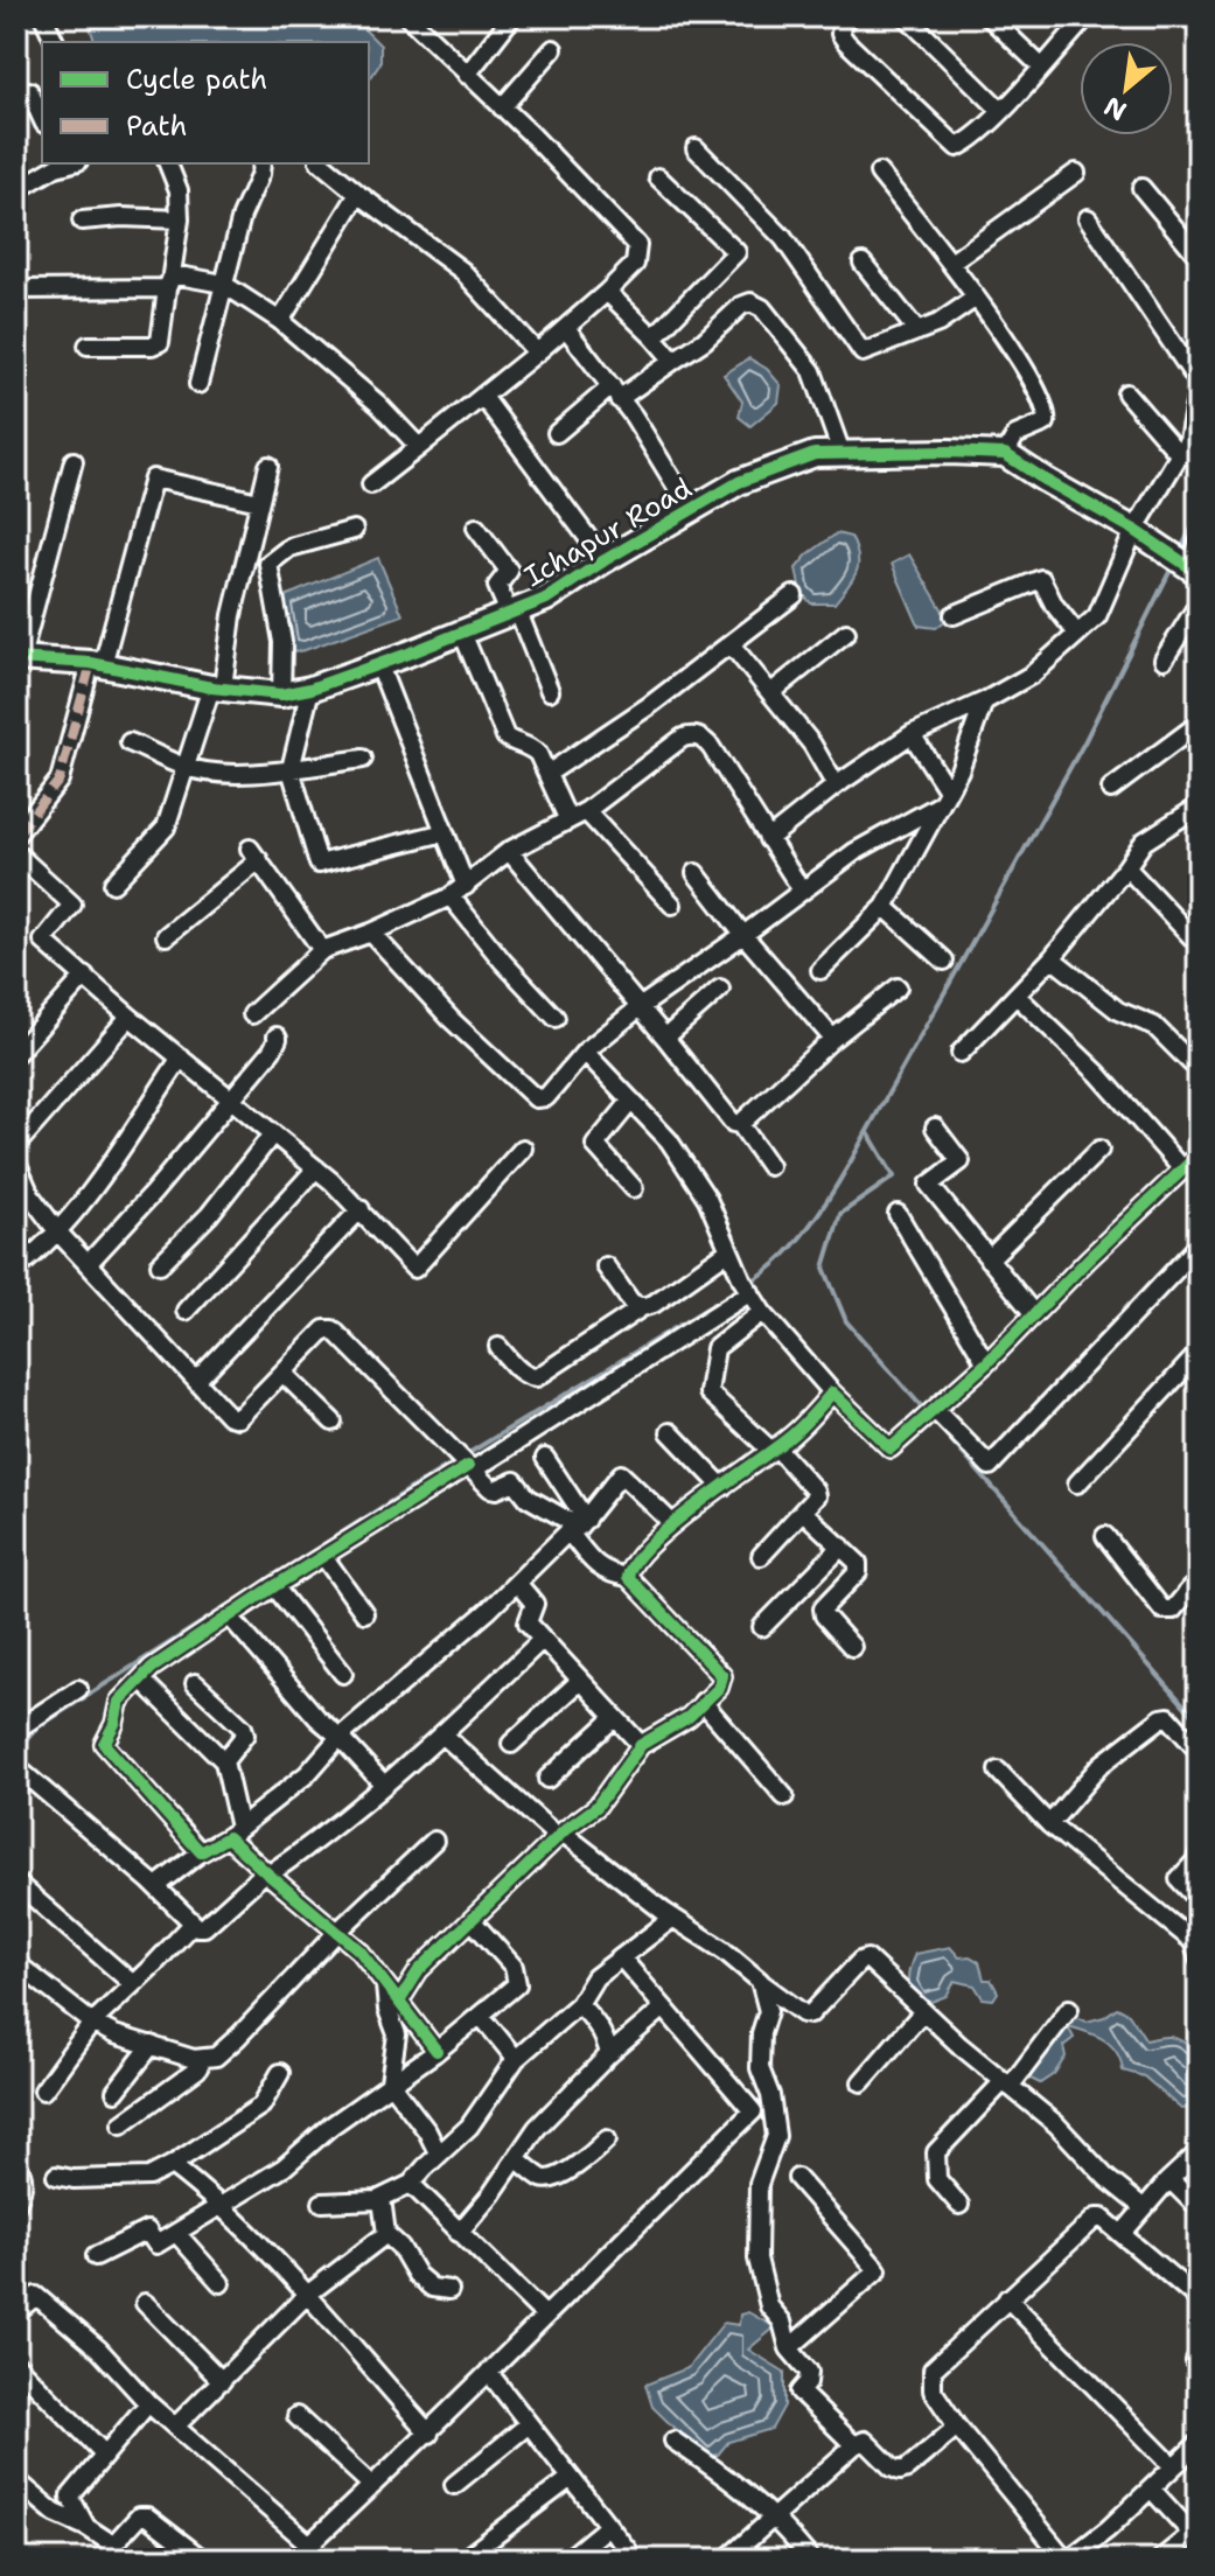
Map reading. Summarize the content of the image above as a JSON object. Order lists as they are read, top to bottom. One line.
{"streets":{"street":["Ichapur Road"]},"legend":["Cycle path","Path"],"north":"bottom left"}
